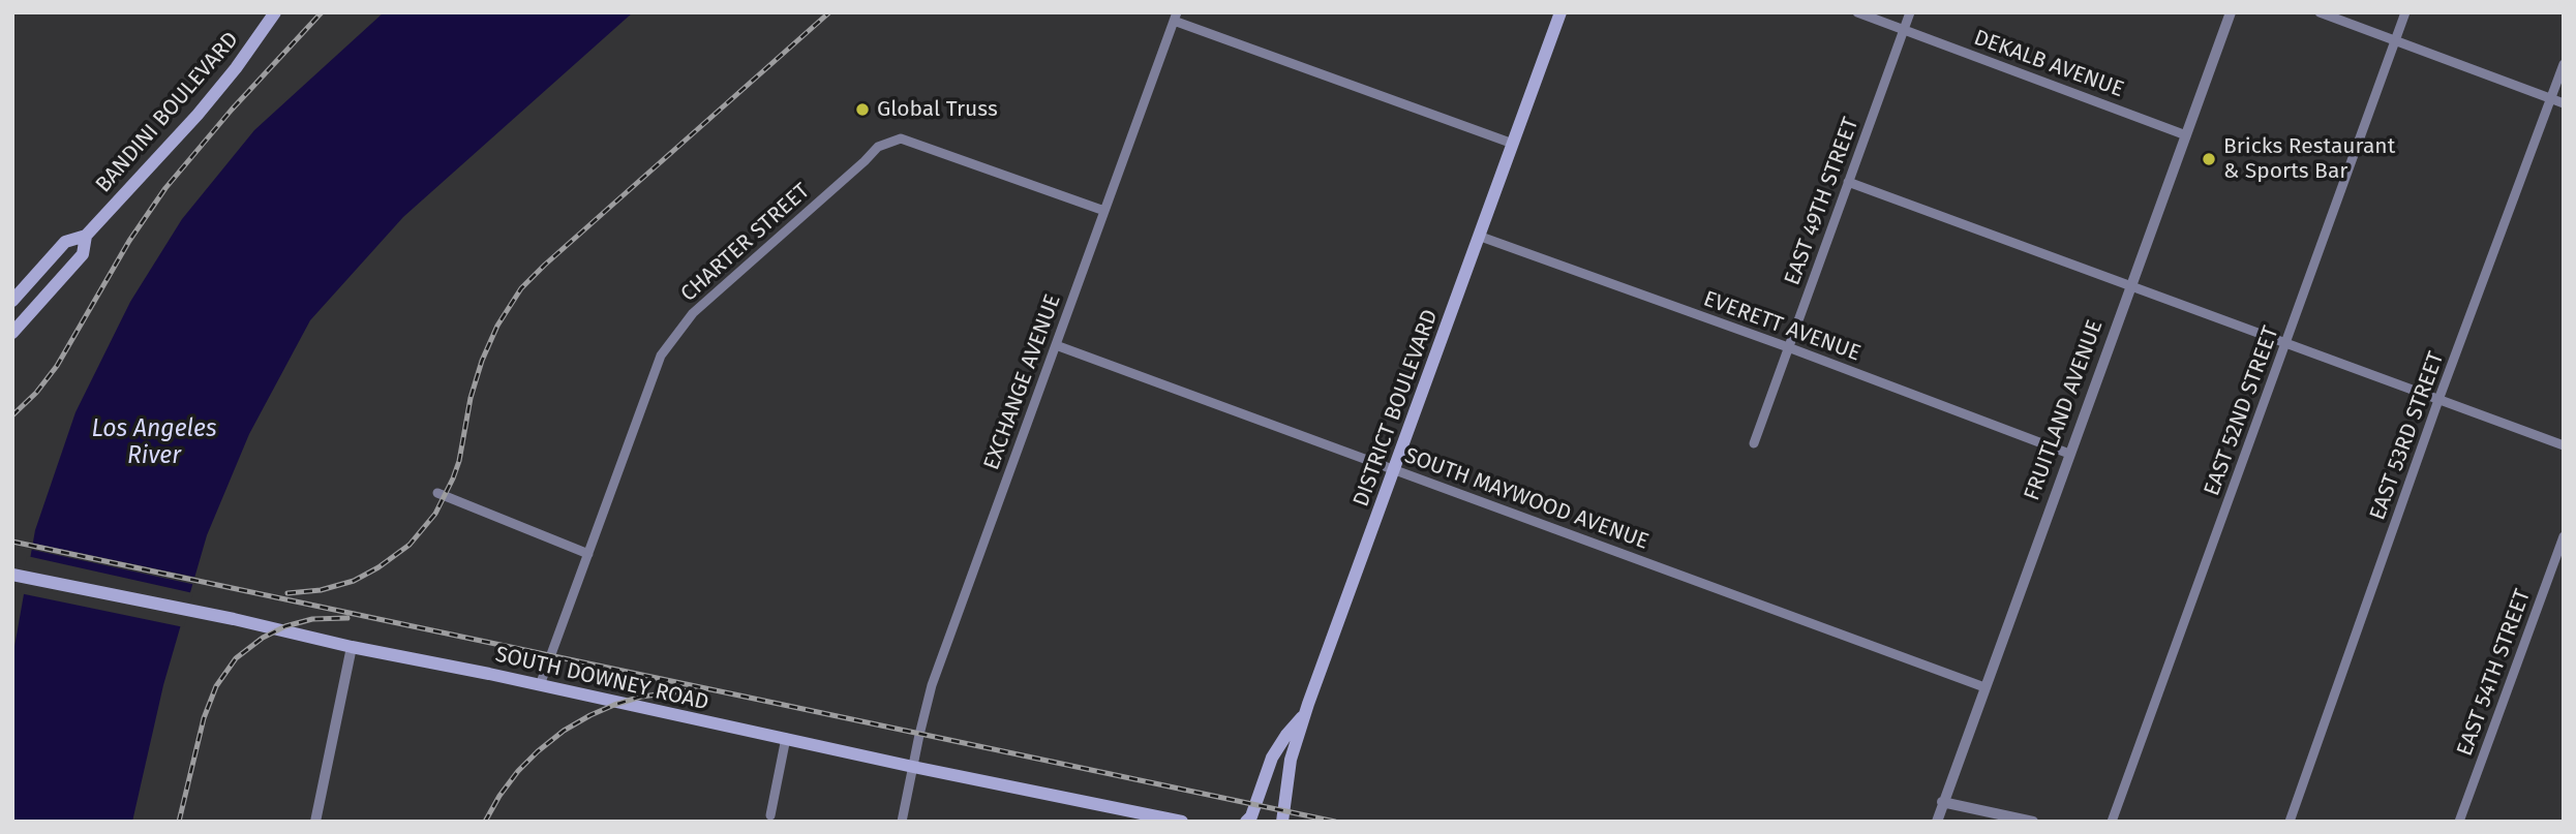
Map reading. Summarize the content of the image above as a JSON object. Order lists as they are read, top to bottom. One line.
{"streets":{"main road":["BANDINI BOULEVARD","DISTRICT BOULEVARD","SOUTH DOWNEY ROAD"],"street":["DEKALB AVENUE","EAST 49TH STREET","CHARTER STREET","EVERETT AVENUE","EXCHANGE AVENUE","FRUITLAND AVENUE","EAST 52ND STREET","EAST 53RD STREET","SOUTH MAYWOOD AVENUE","EAST 54TH STREET"]},"crossings":[["DEKALB AVENUE","EAST 49TH STREET"],["DEKALB AVENUE","FRUITLAND AVENUE"],["EAST 49TH STREET","EVERETT AVENUE"],["CHARTER STREET","EXCHANGE AVENUE"],["CHARTER STREET","SOUTH DOWNEY ROAD"],["EVERETT AVENUE","DISTRICT BOULEVARD"],["EVERETT AVENUE","FRUITLAND AVENUE"],["EXCHANGE AVENUE","SOUTH MAYWOOD AVENUE"],["EXCHANGE AVENUE","SOUTH DOWNEY ROAD"],["DISTRICT BOULEVARD","SOUTH MAYWOOD AVENUE"],["FRUITLAND AVENUE","SOUTH MAYWOOD AVENUE"]],"water":["Los Angeles River"],"places":["Global Truss","Bricks Restaurant & Sports Bar"]}
